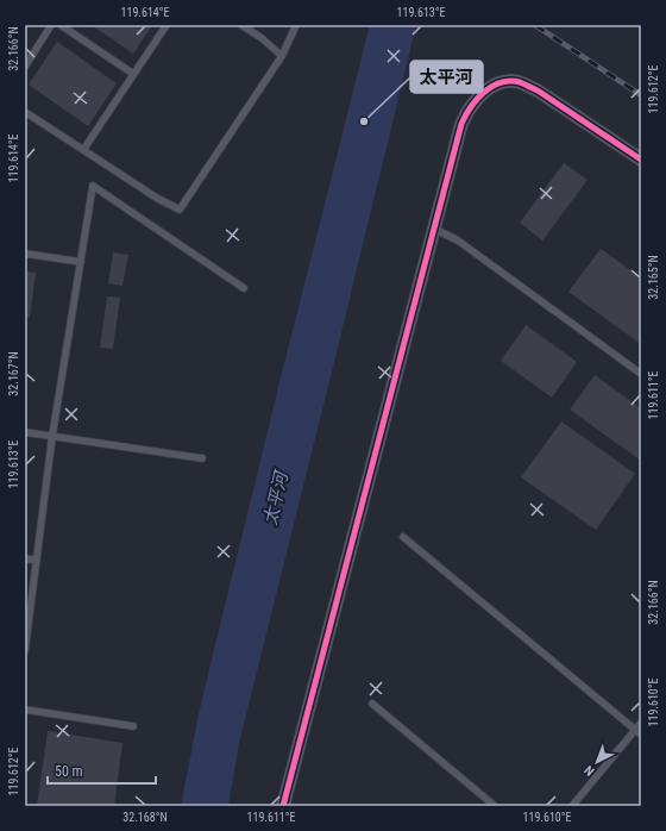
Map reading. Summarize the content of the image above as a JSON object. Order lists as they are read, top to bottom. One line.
{"water":["太平河"],"places":["太平河"],"scale_bar":"50 m","north":"bottom left","coordinates":["119.614°E","119.613°E","32.166°N","119.612°E","32.165°N","32.167°N","119.611°E","119.610°E","32.168°N"]}
